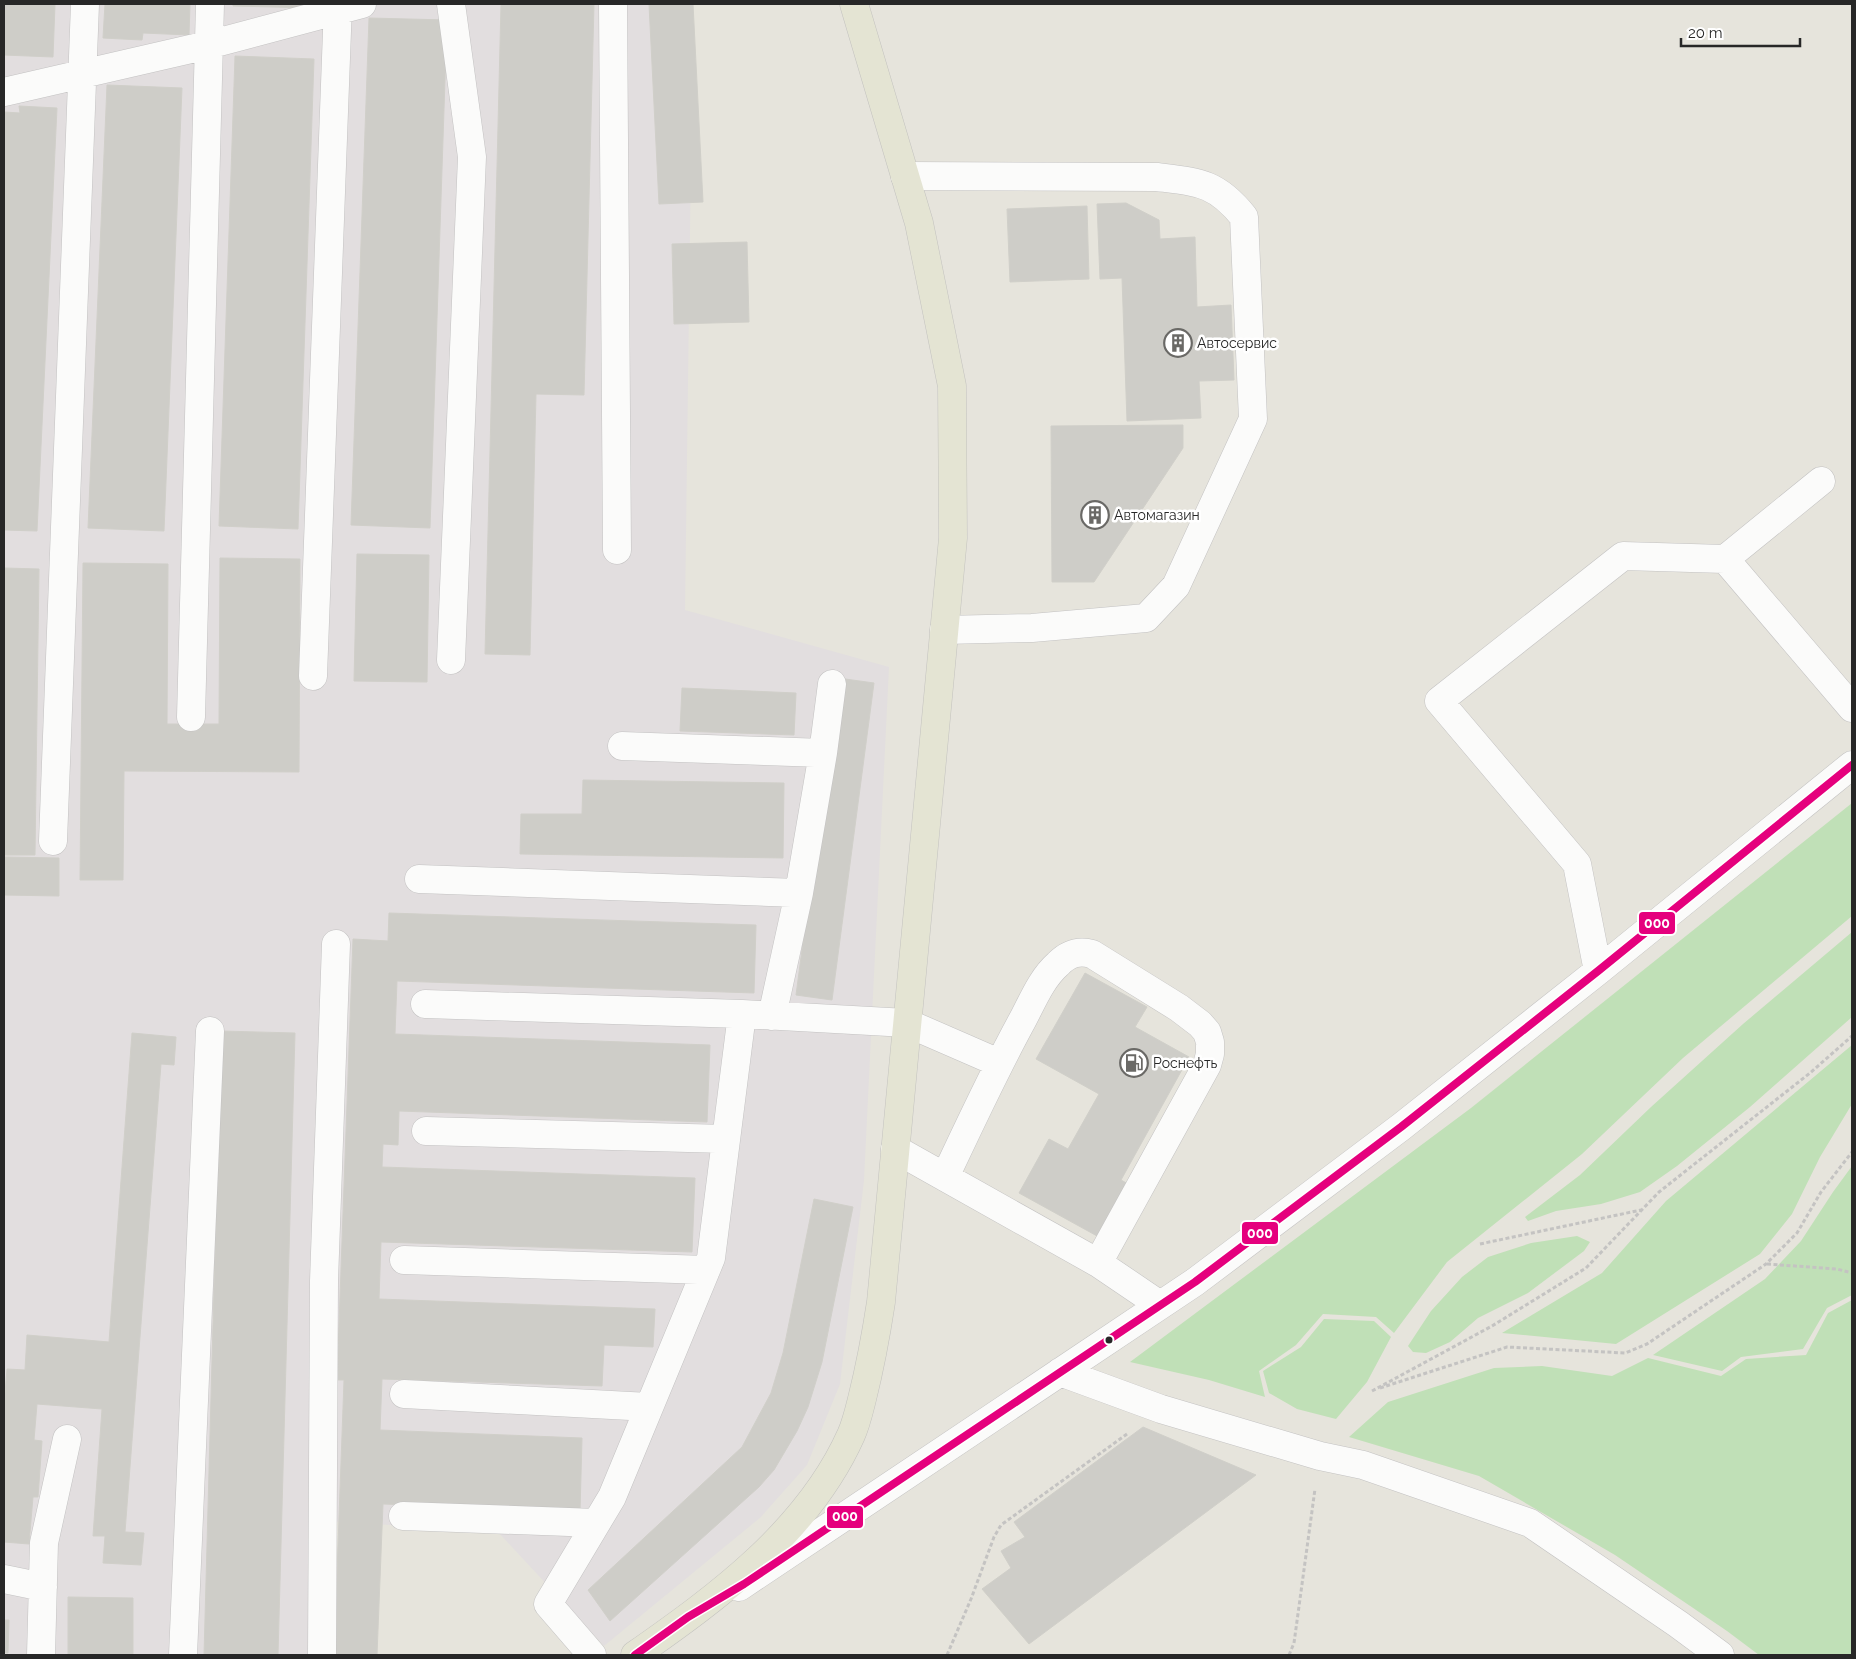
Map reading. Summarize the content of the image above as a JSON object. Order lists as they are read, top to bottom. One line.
{"places":{"building":["Автосервис","Автомагазин"],"fuel station":["Роснефть"]},"lines":["transit line 000"],"scale_bar":"20 m"}
